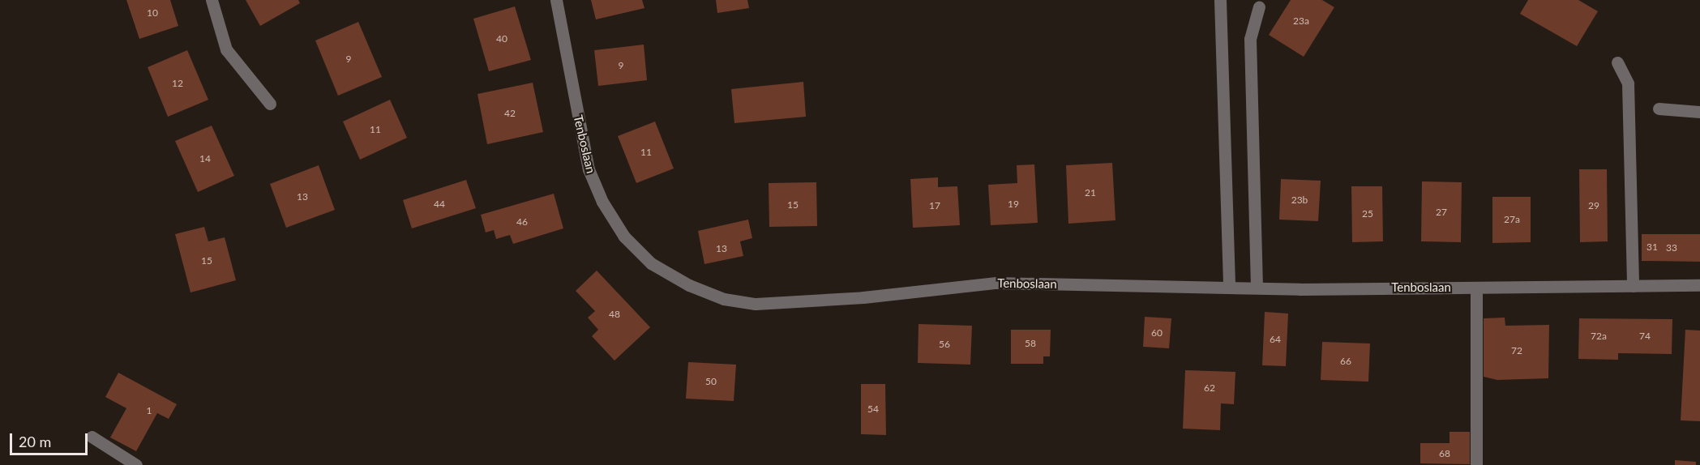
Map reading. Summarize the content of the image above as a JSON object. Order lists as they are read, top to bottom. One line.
{"streets":{"street":["Tenboslaan"]},"house_numbers":["10","23a","40","9","9","12","42","11","11","14","21","13","23b","44","19","15","17","29","27","25","27a","46","31","33","13","15","48","60","72a","74","64","58","56","72","66","50","62","54","1","68"],"scale_bar":"20 m"}
